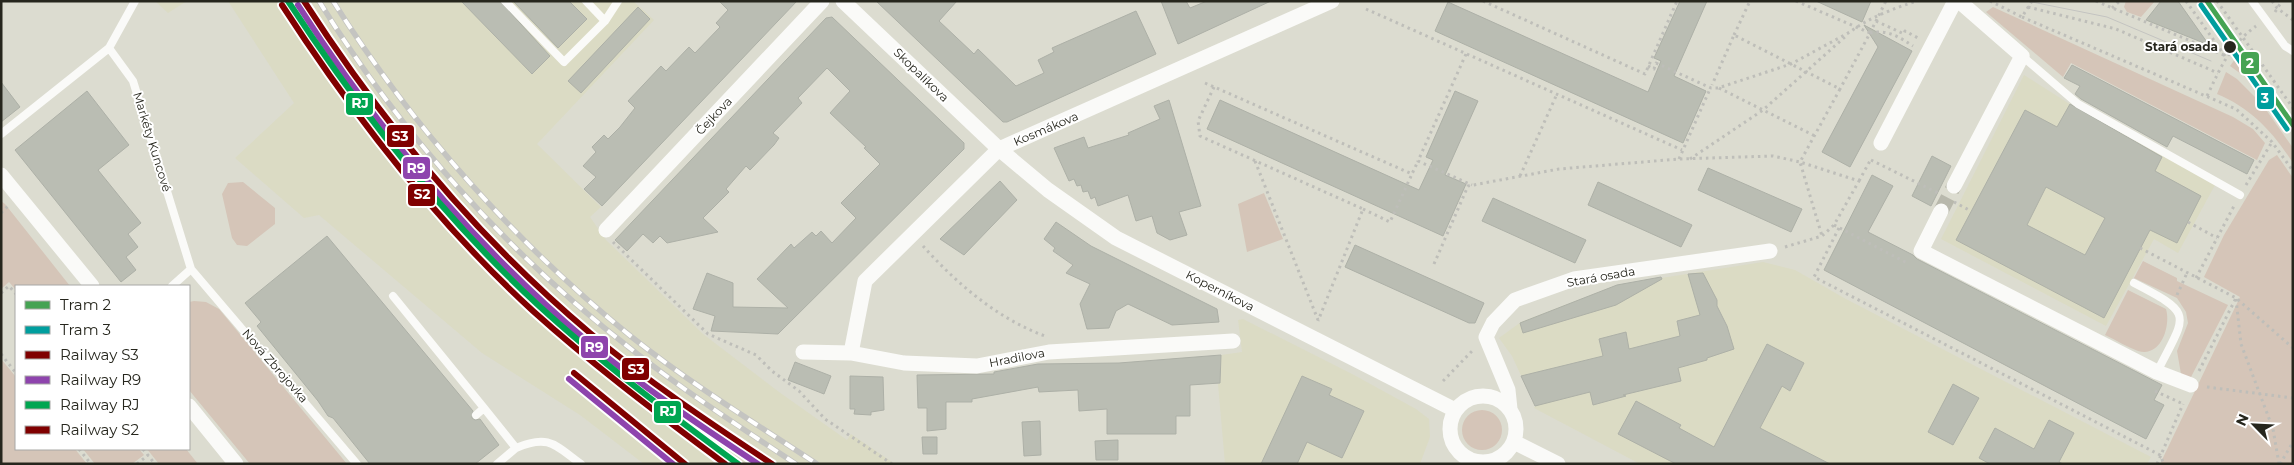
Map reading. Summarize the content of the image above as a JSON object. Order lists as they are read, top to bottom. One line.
{"streets":{"street":["Skopalíkova","Čejkova","Kosmákova","Stará osada","Koperníkova","Hradilova"],"lane":["Markéty Kuncové","Nová Zbrojovka"]},"crossings":[["Skopalíkova","Kosmákova"],["Skopalíkova","Koperníkova"],["Kosmákova","Koperníkova"],["Kosmákova","Hradilova"],["Markéty Kuncové","Nová Zbrojovka"],["Stará osada","Koperníkova"]],"places":["Stará osada"],"lines":["tram line 2","rail line S3","rail line RJ","tram line 3","rail line R9","rail line S2"],"legend":["Tram 2","Tram 3","Railway S3","Railway R9","Railway RJ","Railway S2"],"north":"top left"}
